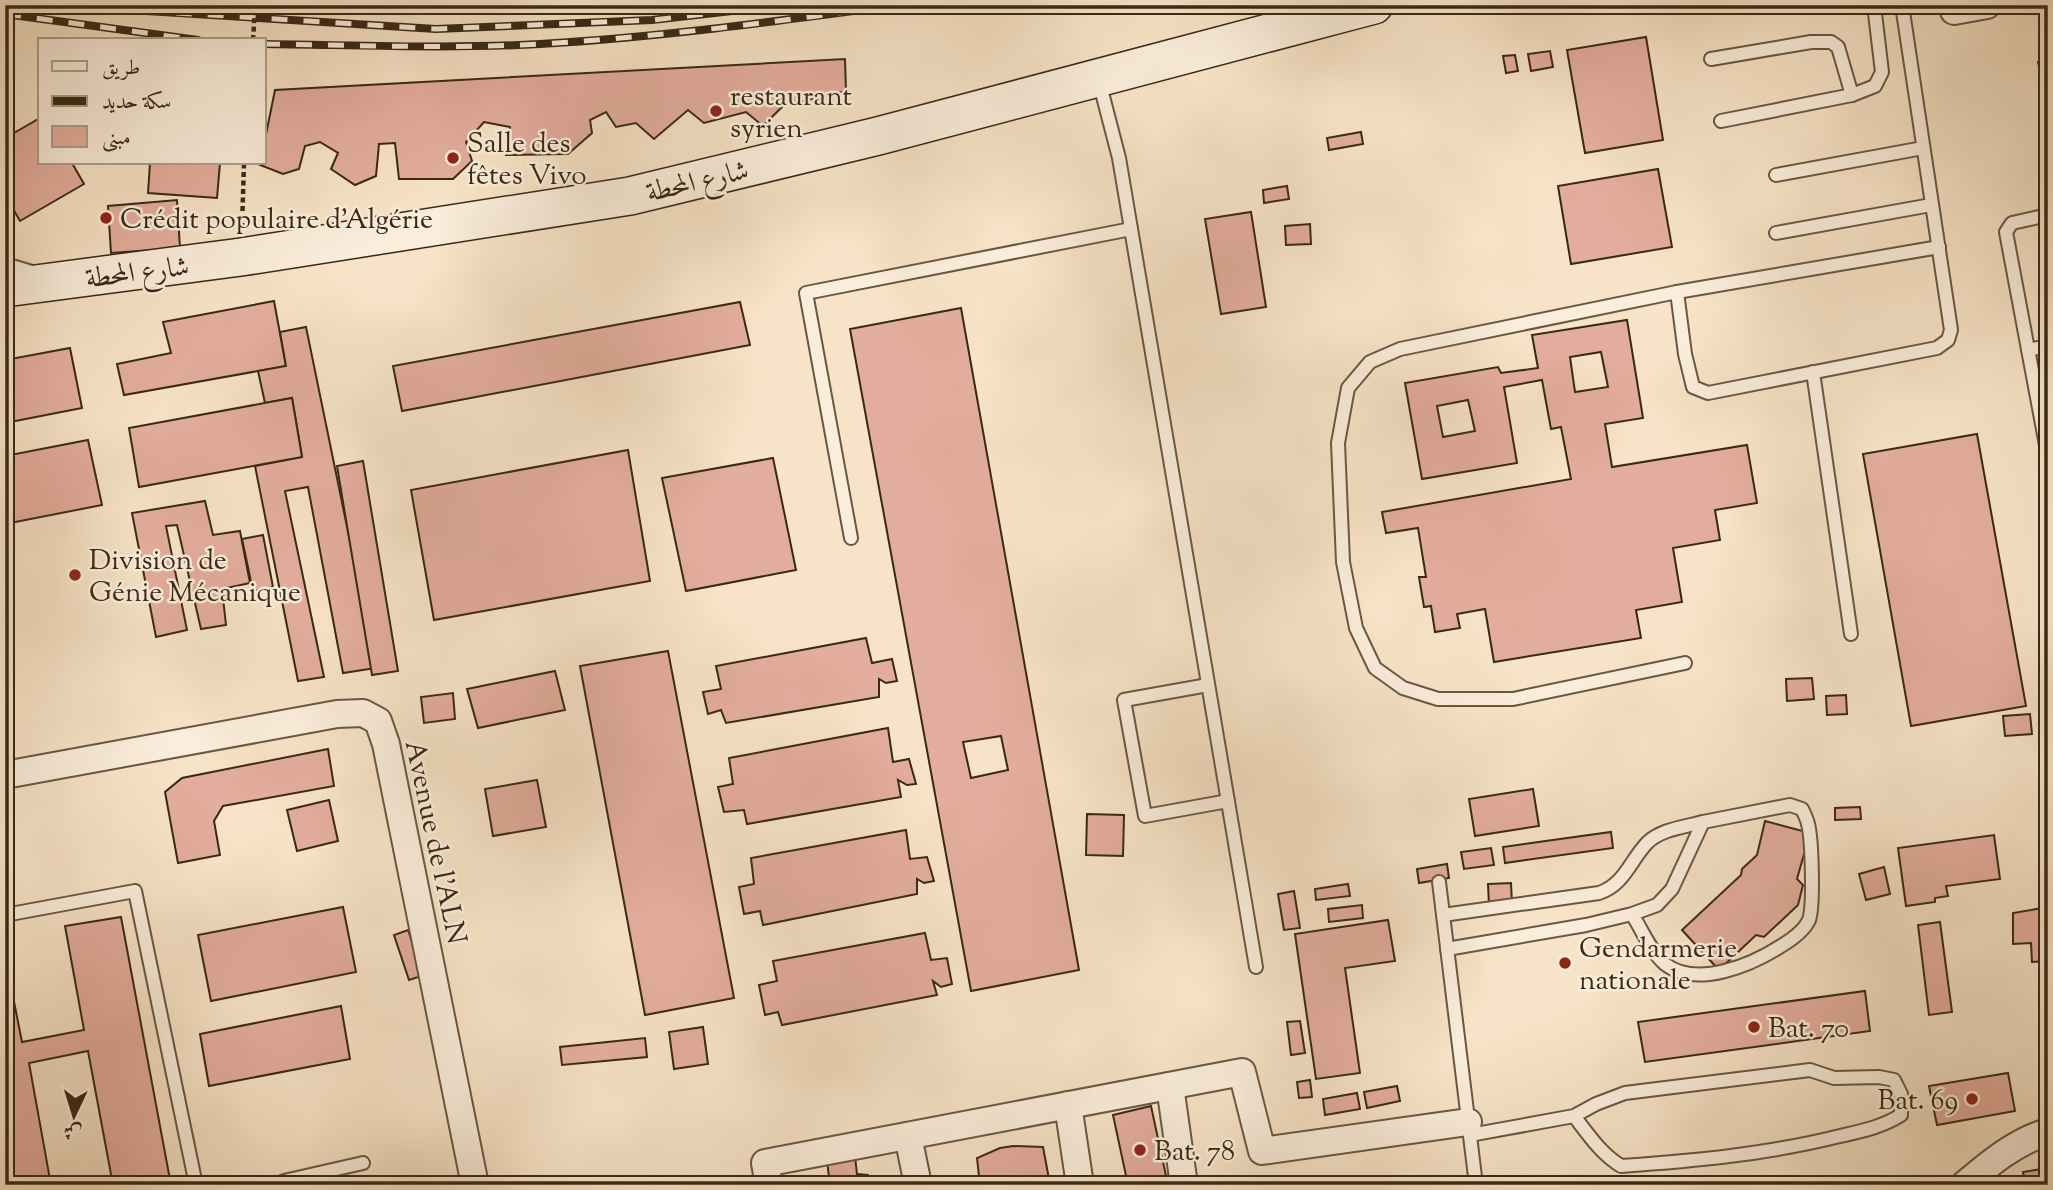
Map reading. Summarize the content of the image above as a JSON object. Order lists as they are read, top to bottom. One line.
{"streets":{"main road":["شارع المحطة"],"street":["Avenue de l'ALN"]},"places":["restaurant syrien","Salle des fêtes Vivo","Crédit populaire d'Algérie","Division de Génie Mécanique","Gendarmerie nationale","Bat. 70","Bat. 69","Bat. 78"],"legend":["طريق","سكة حديد","مبنى"],"north":"bottom"}
